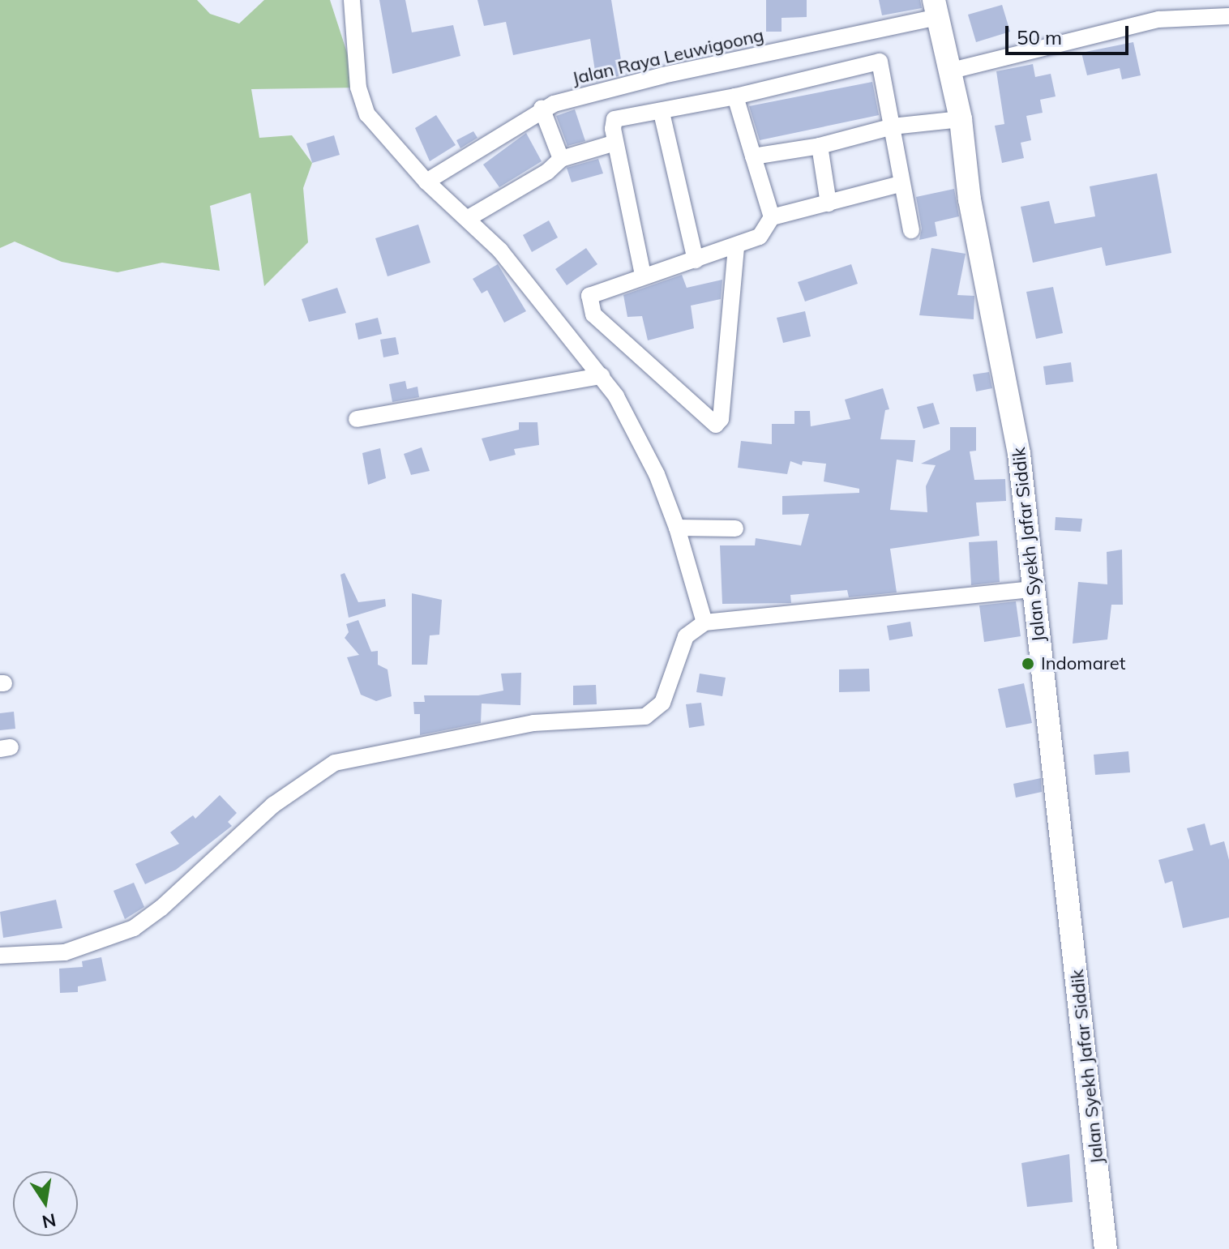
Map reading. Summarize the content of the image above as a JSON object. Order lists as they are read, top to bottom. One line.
{"streets":{"main road":["Jalan Syekh Jafar Siddik"],"street":["Jalan Raya Leuwigoong"]},"crossings":[["Jalan Raya Leuwigoong","Jalan Syekh Jafar Siddik"]],"places":["Indomaret"],"scale_bar":"50 m","north":"bottom"}
